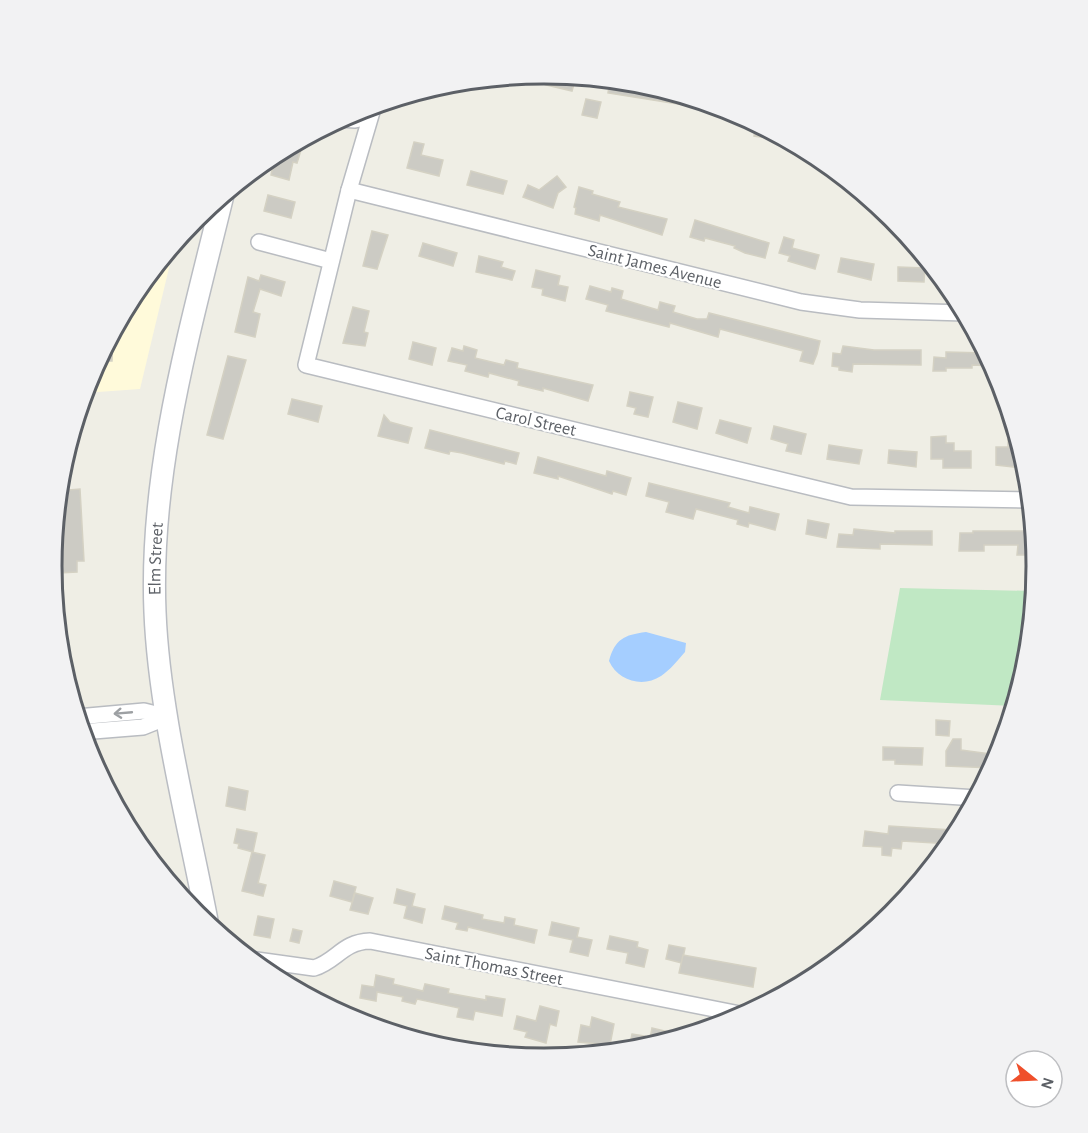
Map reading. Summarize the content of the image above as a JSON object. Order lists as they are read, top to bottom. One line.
{"streets":{"main road":["Elm Street"],"street":["Saint James Avenue","Carol Street","Saint Thomas Street"]},"crossings":[["Saint James Avenue","Carol Street"]],"north":"right"}
